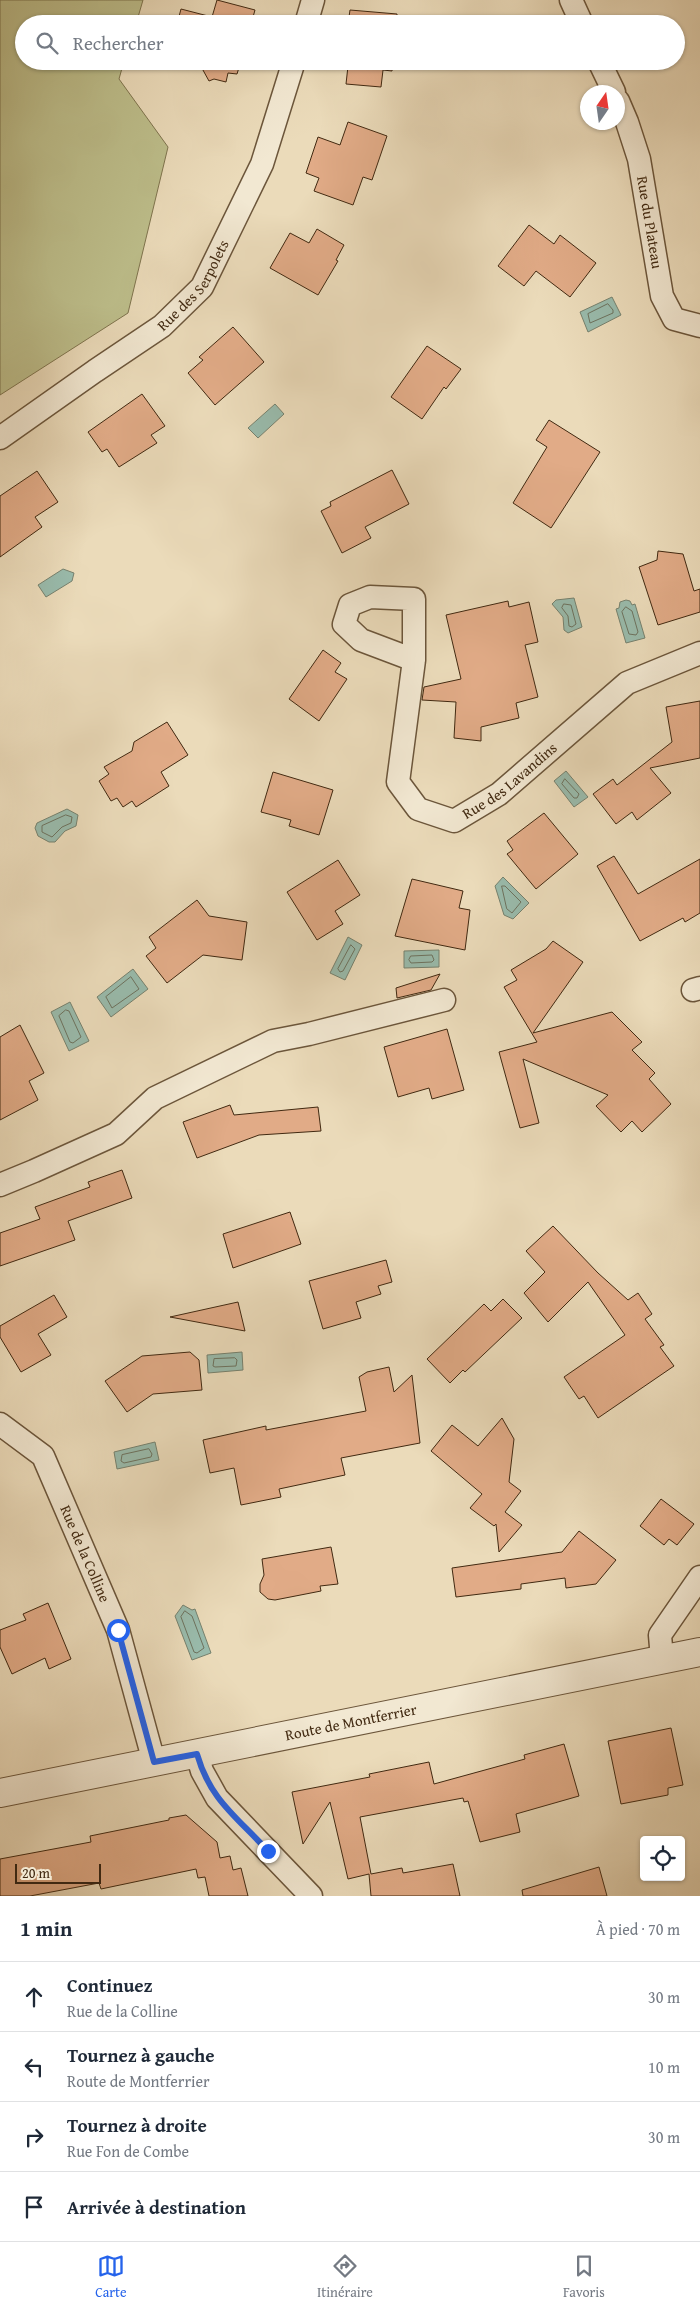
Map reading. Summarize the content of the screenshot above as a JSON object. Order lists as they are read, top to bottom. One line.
{"streets":{"street":["Rue du Plateau","Rue des Serpolets","Rue des Lavandins","Rue de la Colline","Route de Montferrier"]},"crossings":[["Rue de la Colline","Route de Montferrier"]],"scale_bar":"20 m","north":"top","page":{"search":"Rechercher","scale":"20 m","heading":["1 min","À pied · 70 m"],"list":[["Continuez","Rue de la Colline","30 m"],["Tournez à gauche","Route de Montferrier","10 m"],["Tournez à droite","Rue Fon de Combe","30 m"],"Arrivée à destination"],"nav":["Carte","Itinéraire","Favoris"]}}
